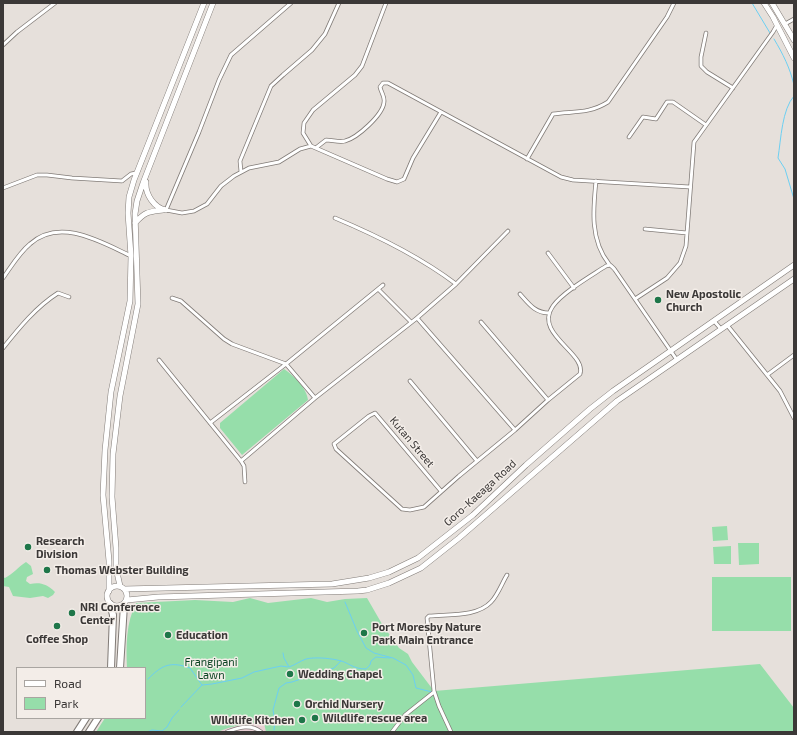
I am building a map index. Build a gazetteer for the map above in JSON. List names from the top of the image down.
{
  "streets": {
    "main road": ["Goro-Kaeaga Road"],
    "street": ["Kutan Street"]
  },
  "parks": ["Frangipani Lawn"],
  "places": [
    "New Apostolic Church",
    "Research Division",
    "Thomas Webster Building",
    "NRI Conference Center",
    "Coffee Shop",
    "Port Moresby Nature Park Main Entrance",
    "Education",
    "Wedding Chapel",
    "Orchid Nursery",
    "Wildlife rescue area",
    "WIldlife Kitchen"
  ],
  "legend": ["Road", "Park"]
}
